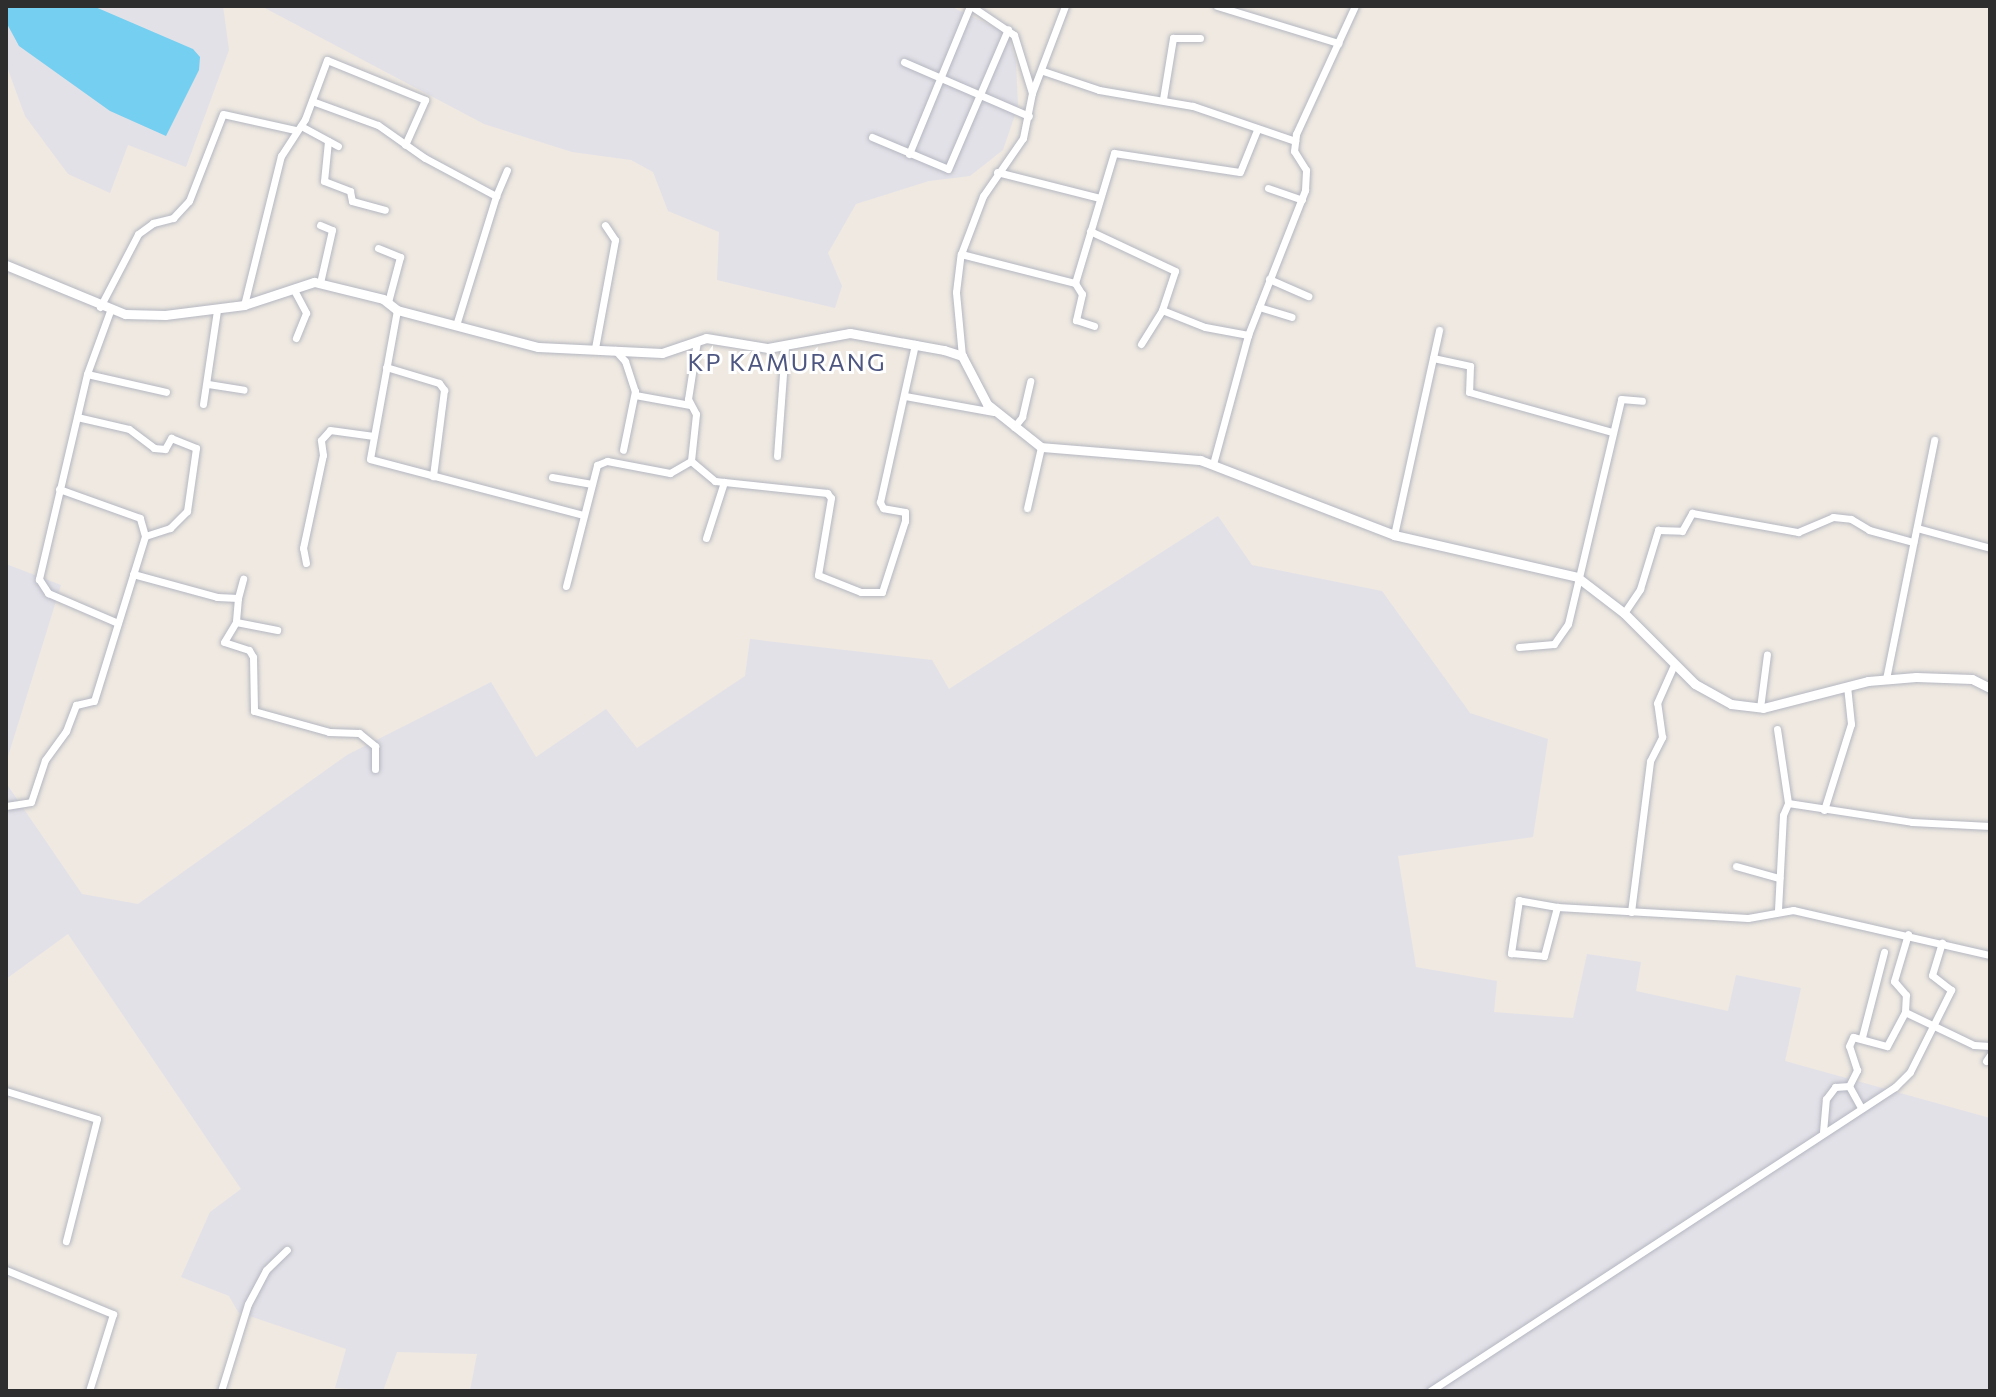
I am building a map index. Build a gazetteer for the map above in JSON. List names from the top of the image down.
{
  "districts": ["KP KAMURANG"]
}
